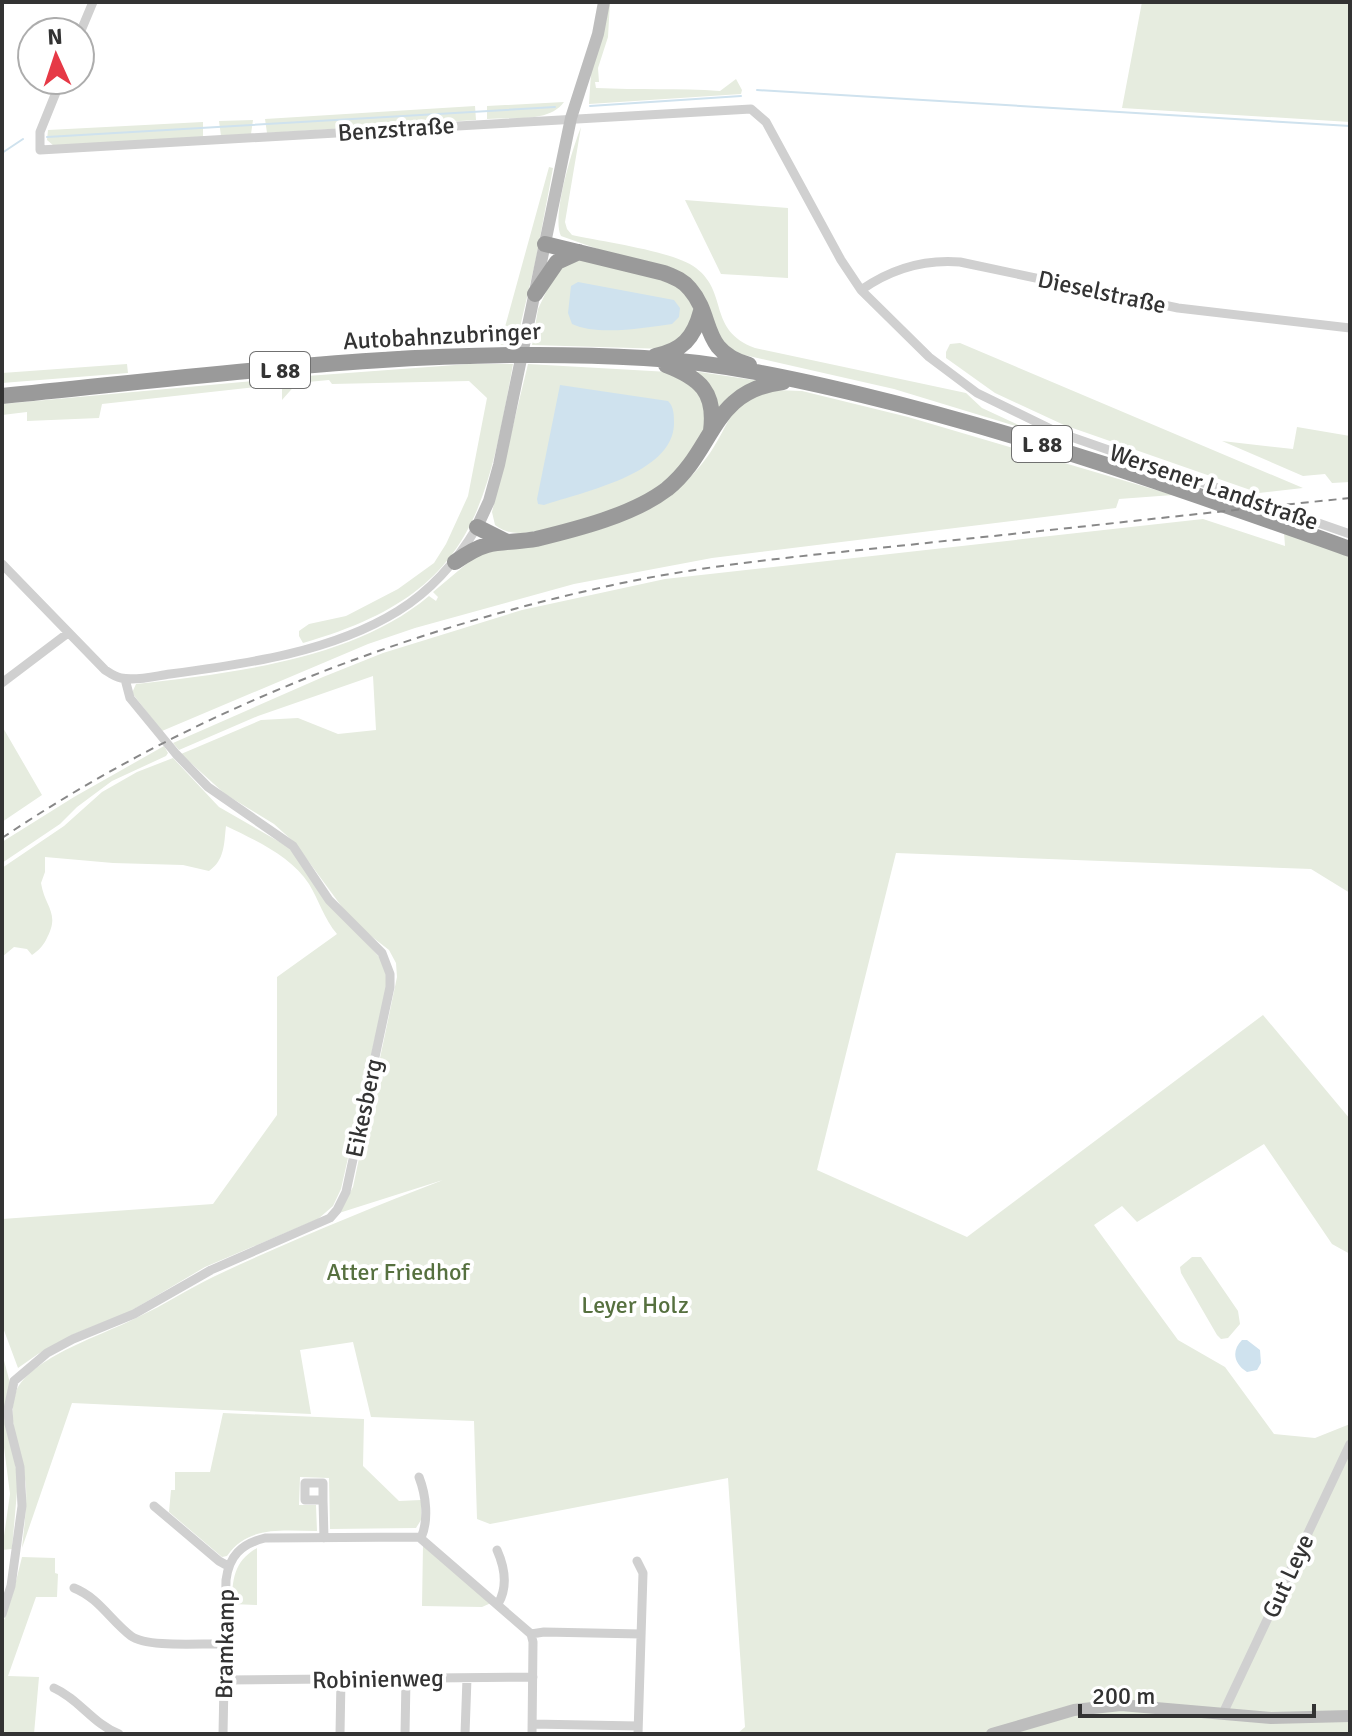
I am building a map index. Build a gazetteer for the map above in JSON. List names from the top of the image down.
{
  "streets": {
    "highway": ["Autobahnzubringer", "L 88"],
    "street": [
      "Benzstraße",
      "Dieselstraße",
      "Wersener Landstraße",
      "Eikesberg",
      "Gut Leye",
      "Bramkamp",
      "Robinienweg"
    ]
  },
  "crossings": [
    ["Benzstraße", "Wersener Landstraße"],
    ["Dieselstraße", "Wersener Landstraße"],
    ["Autobahnzubringer", "L 88"],
    ["Bramkamp", "Robinienweg"]
  ],
  "parks": ["Atter Friedhof", "Leyer Holz"],
  "scale_bar": "200 m",
  "north": "top"
}
